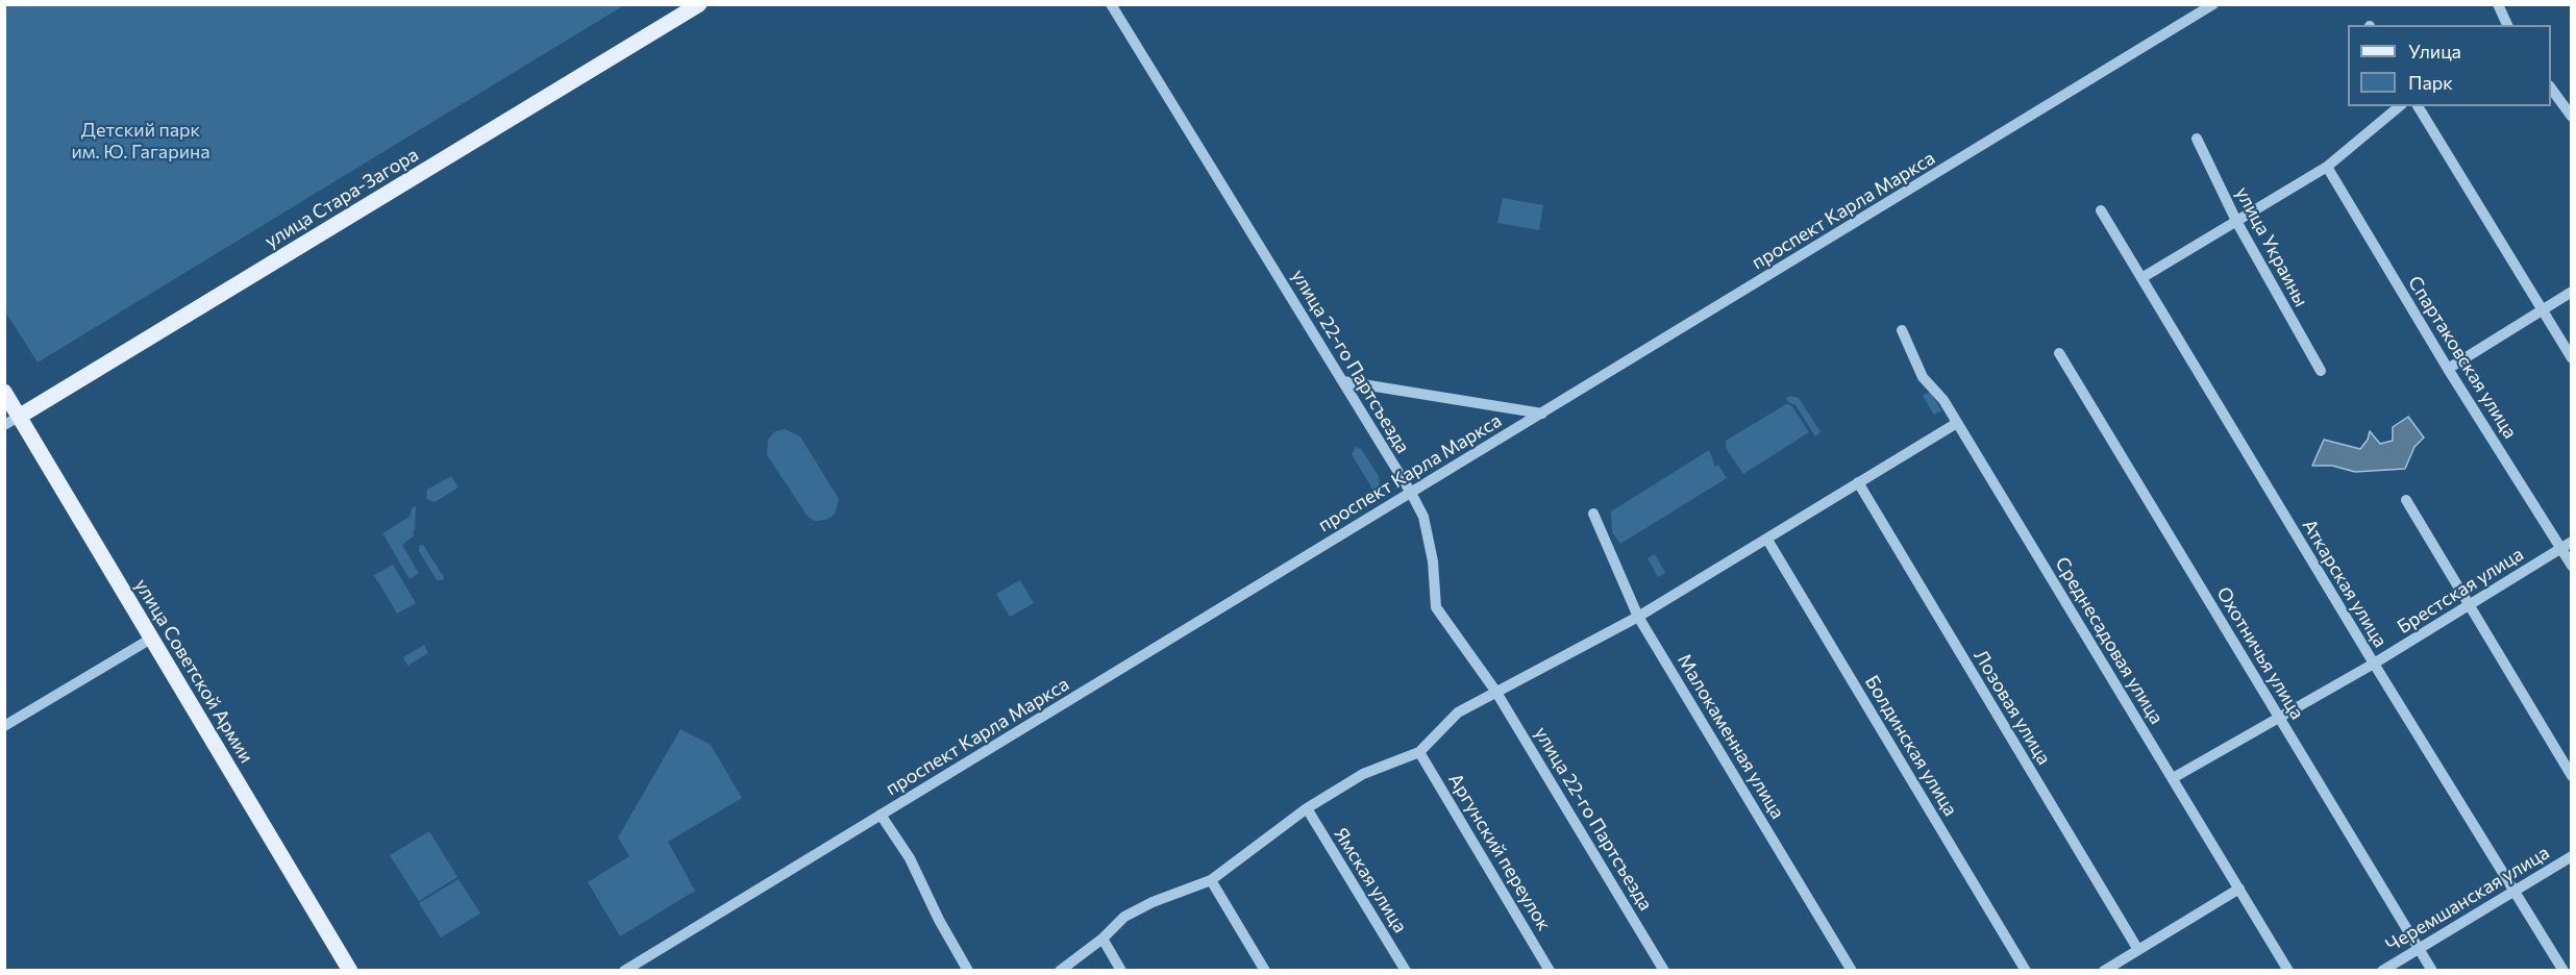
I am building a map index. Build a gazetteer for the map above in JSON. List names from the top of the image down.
{
  "streets": {
    "main road": ["улица Стара-Загора", "улица Советской Армии"],
    "street": [
      "проспект Карла Маркса",
      "улица Украины",
      "Спартаковская улица",
      "улица 22-го Партсъезда",
      "Аткарская улица",
      "Брестская улица",
      "Среднесадовая улица",
      "Охотничья улица",
      "Лозовая улица",
      "Малокаменная улица",
      "Болдинская улица",
      "Аргунский переулок",
      "Ямская улица",
      "Черемшанская улица"
    ]
  },
  "crossings": [
    ["улица Стара-Загора", "улица Советской Армии"],
    ["проспект Карла Маркса", "улица 22-го Партсъезда"],
    ["Спартаковская улица", "Брестская улица"],
    ["Аткарская улица", "Брестская улица"],
    ["Аткарская улица", "Черемшанская улица"],
    ["Брестская улица", "Среднесадовая улица"],
    ["Брестская улица", "Охотничья улица"],
    ["Охотничья улица", "Черемшанская улица"]
  ],
  "parks": ["Детский парк им. Ю. Гагарина"],
  "legend": ["Улица", "Парк"]
}
